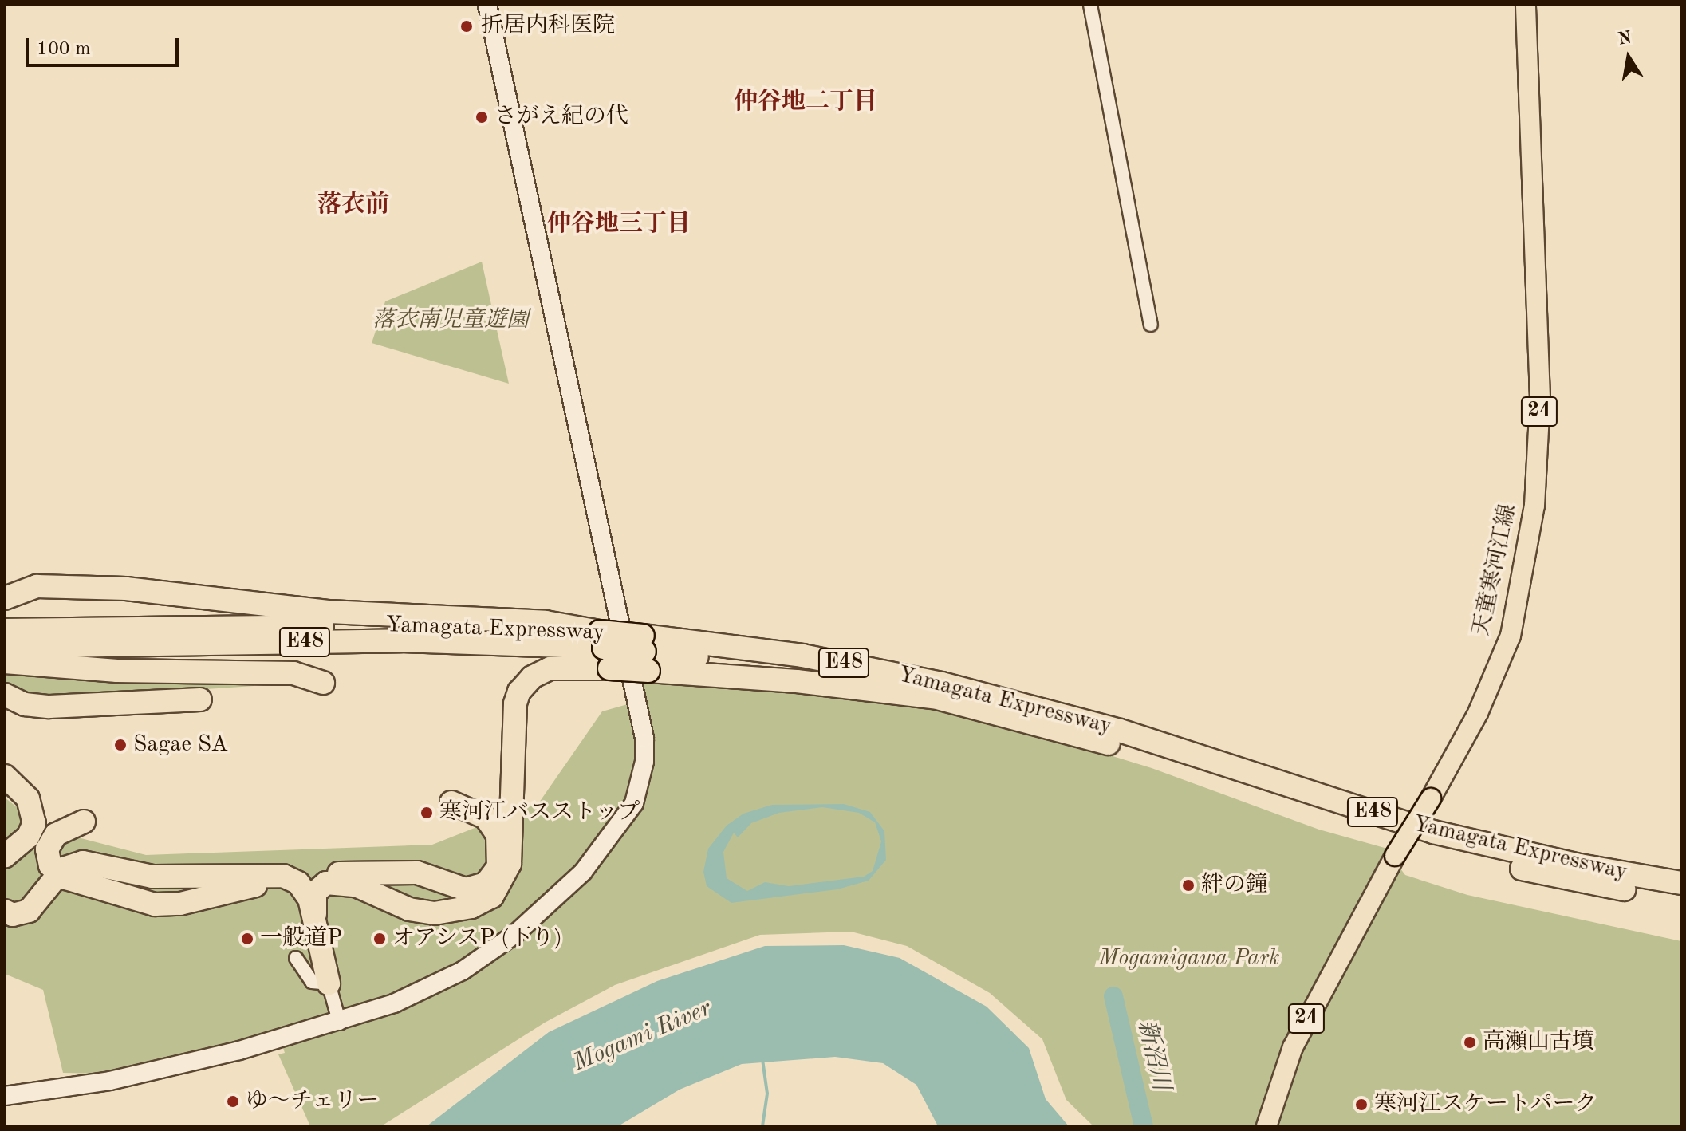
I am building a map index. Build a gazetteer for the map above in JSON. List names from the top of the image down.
{
  "streets": {
    "highway": ["Yamagata Expressway", "E48"],
    "main road": ["24", "天童寒河江線"]
  },
  "districts": ["仲谷地二丁目", "落衣前", "仲谷地三丁目"],
  "water": ["Mogami River", "新沼川"],
  "parks": ["落衣南児童遊園", "Mogamigawa Park"],
  "places": [
    "折居内科医院",
    "さがえ紀の代",
    "Sagae SA",
    "寒河江バスストップ",
    "絆の鐘",
    "一般道P",
    "オアシスP (下り)",
    "高瀬山古墳",
    "ゆ～チェリー",
    "寒河江スケートパーク"
  ],
  "scale_bar": "100 m",
  "north": "top"
}
